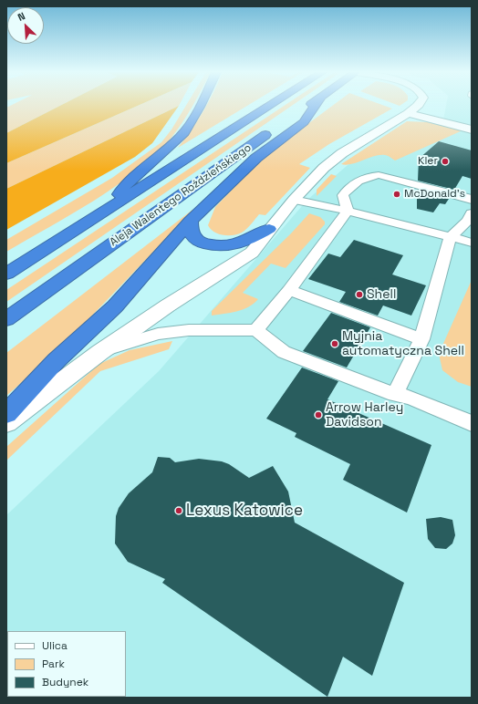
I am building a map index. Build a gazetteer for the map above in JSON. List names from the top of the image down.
{
  "streets": {
    "highway": ["Aleja Walentego Roździeńskiego"]
  },
  "places": [
    "Kler",
    "McDonald's",
    "Shell",
    "Myjnia automatyczna Shell",
    "Arrow Harley Davidson",
    "Lexus Katowice"
  ],
  "legend": ["Ulica", "Park", "Budynek"],
  "north": "top left"
}
